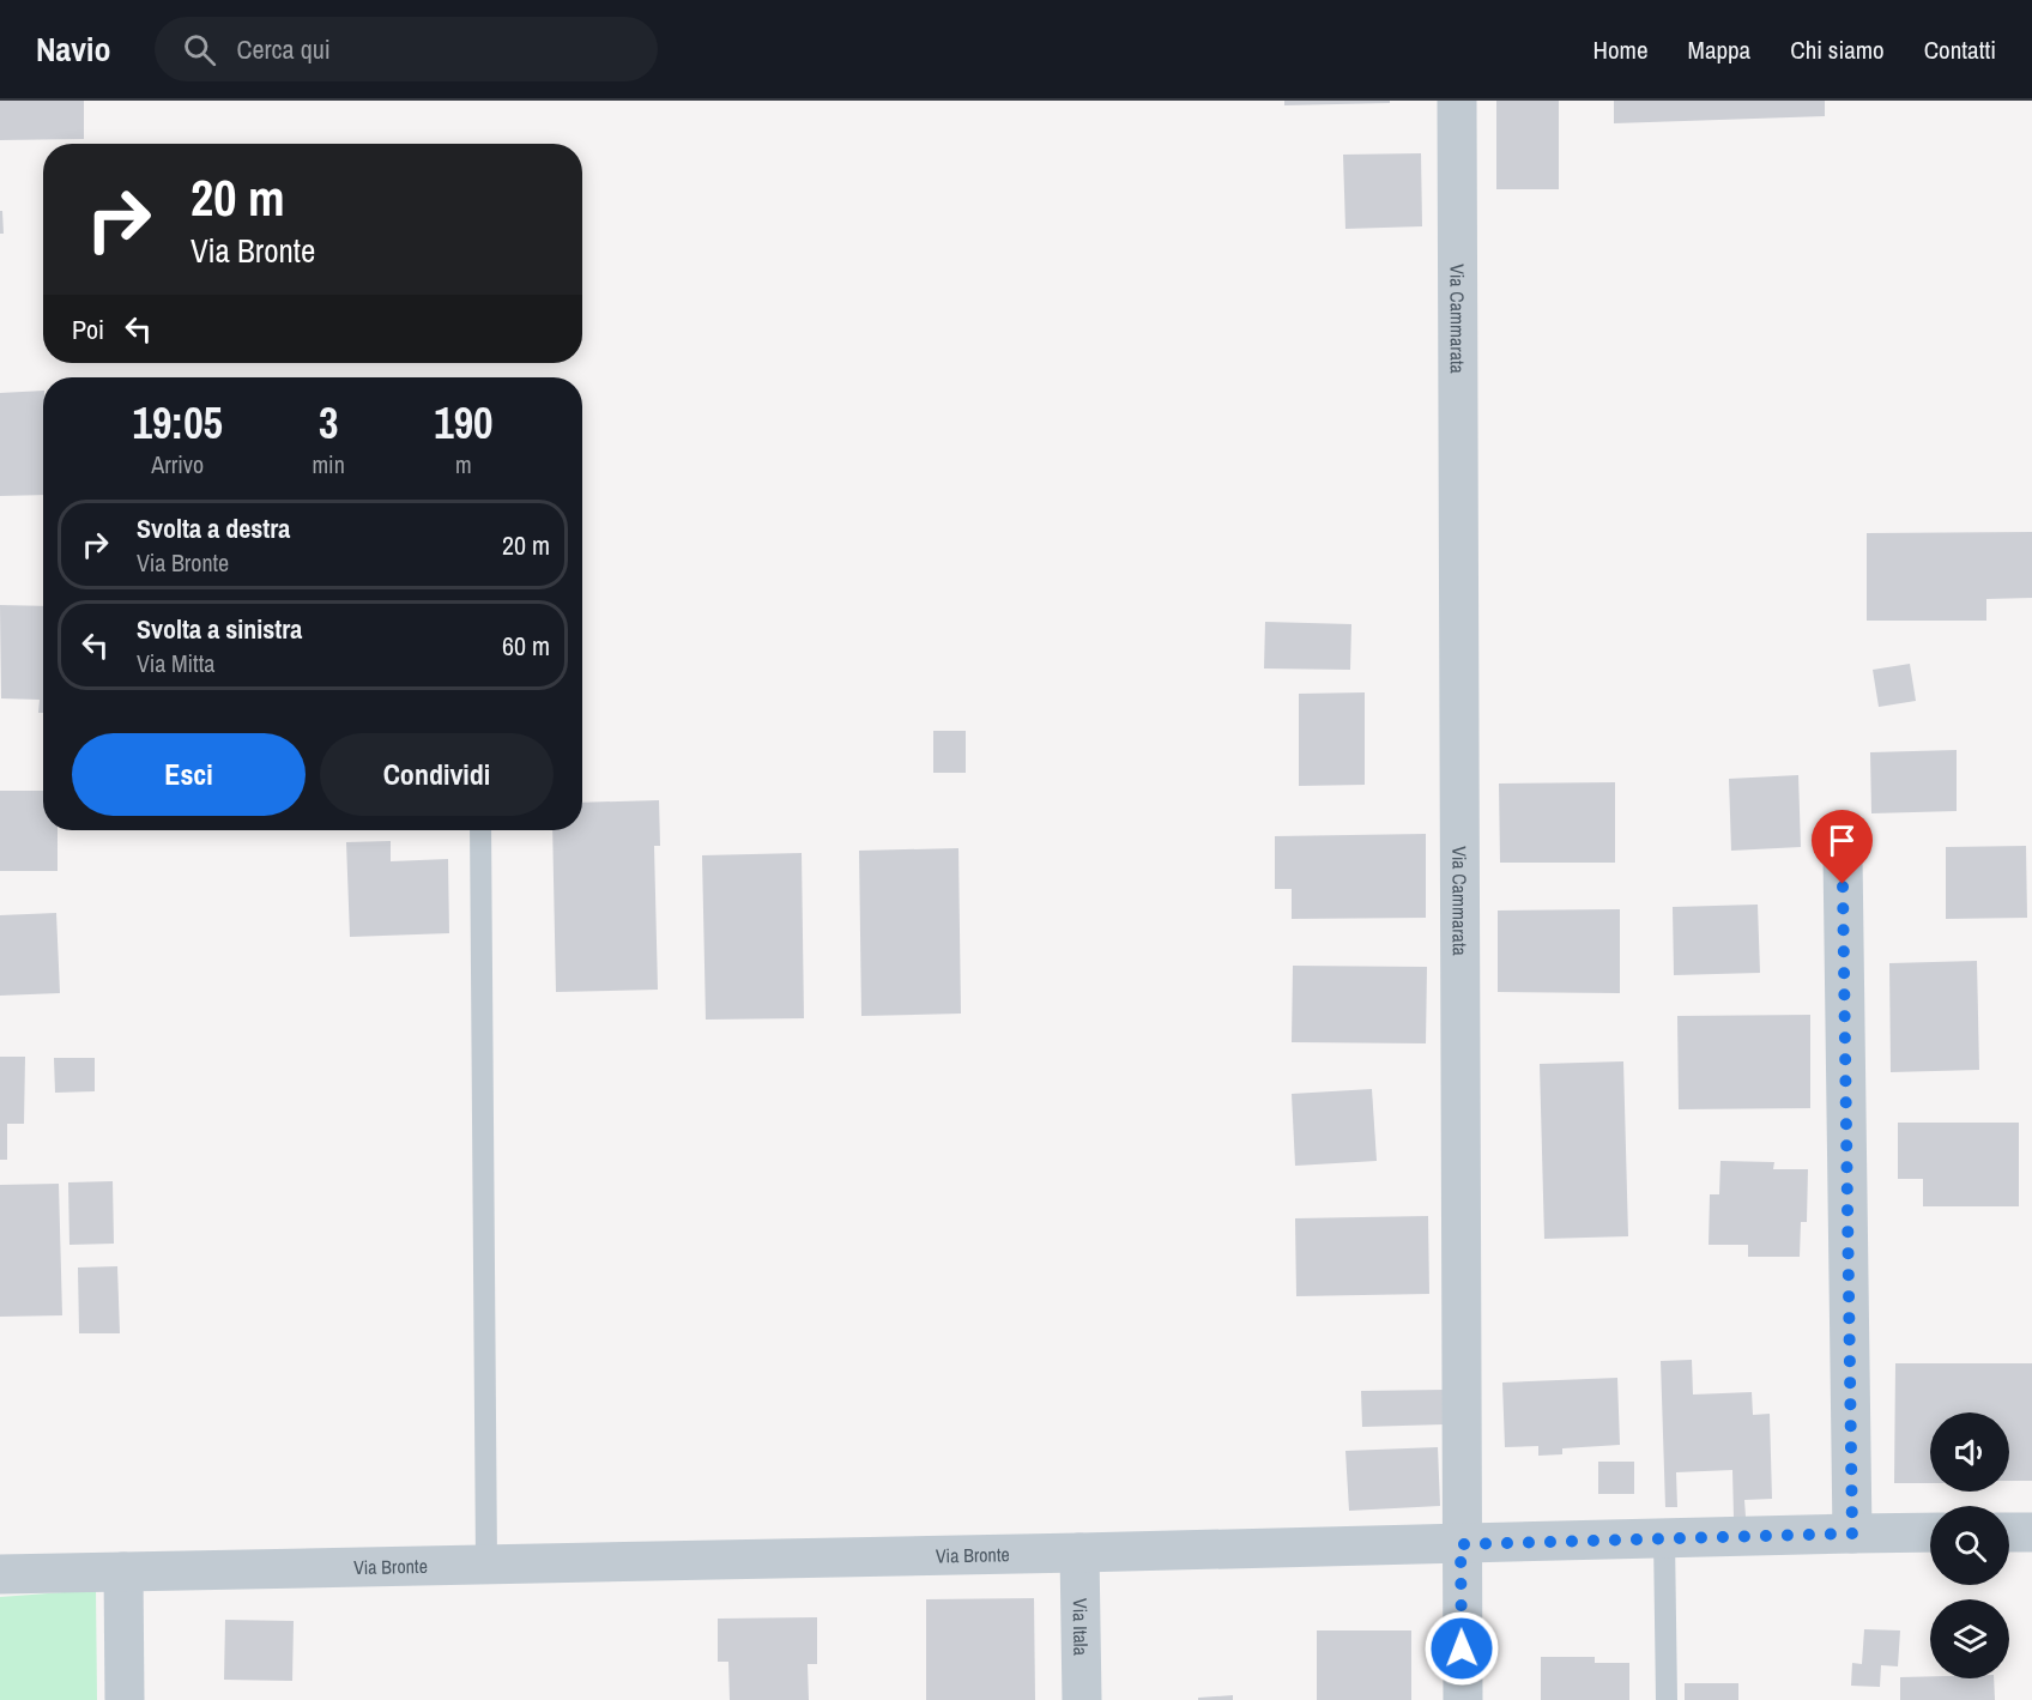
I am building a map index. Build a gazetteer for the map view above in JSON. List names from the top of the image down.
{
  "streets": {
    "street": ["Via Cammarata", "Via Bronte", "Via Itala"]
  },
  "crossings": [
    ["Via Cammarata", "Via Bronte"],
    ["Via Bronte", "Via Itala"]
  ],
  "page": {
    "header": "Navio",
    "search": "Cerca qui",
    "nav": [
      "Home",
      "Mappa",
      "Chi siamo",
      "Contatti"
    ],
    "turn": ["20 m", "Via Bronte"],
    "then": "Poi",
    "eta": [
      "19:05",
      "Arrivo",
      "3",
      "min",
      "190",
      "m"
    ],
    "list": [
      {
        "name": "Svolta a destra",
        "note": "Via Bronte",
        "value": "20 m"
      },
      {
        "name": "Svolta a sinistra",
        "note": "Via Mitta",
        "value": "60 m"
      }
    ],
    "buttons": ["Esci", "Condividi"]
  }
}
